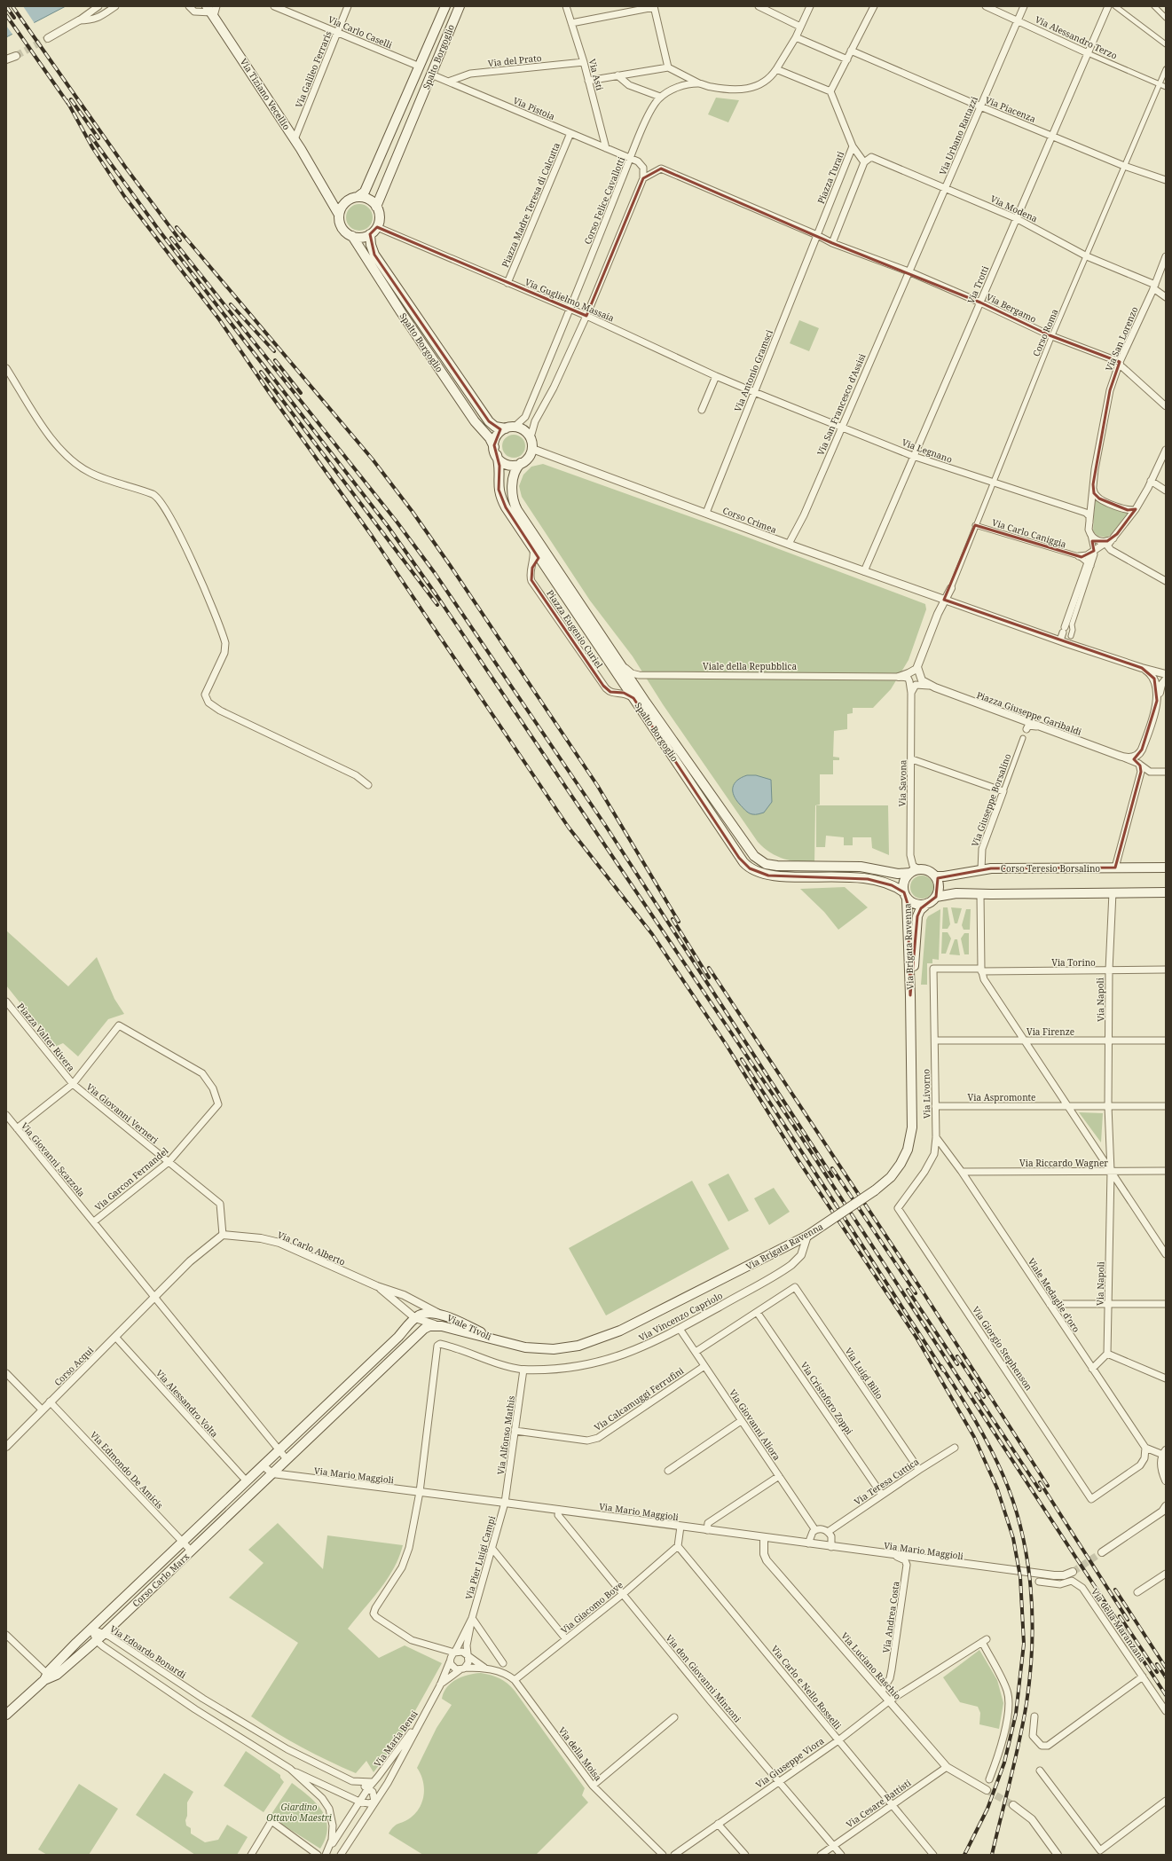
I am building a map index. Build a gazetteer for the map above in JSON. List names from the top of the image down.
{
  "streets": {
    "main road": [
      "Spalto Borgoglio",
      "Via Tiziano Vecellio",
      "Corso Teresio Borsalino",
      "Via Brigata Ravenna",
      "Viale Tivoli",
      "Corso Carlo Marx"
    ],
    "street": [
      "Via Carlo Caselli",
      "Via Alessandro Terzo",
      "Via del Prato",
      "Via Galileo Ferraris",
      "Via Asti",
      "Via Pistoia",
      "Via Piacenza",
      "Via Urbano Rattazzi",
      "Piazza Turati",
      "Corso Felice Cavallotti",
      "Piazza Madre Teresa di Calcutta",
      "Via Modena",
      "Via Trotti",
      "Via Guglielmo Massaia",
      "Via Bergamo",
      "Corso Roma",
      "Via San Lorenzo",
      "Via Antonio Gramsci",
      "Via San Francesco d'Assisi",
      "Via Legnano",
      "Corso Crimea",
      "Via Carlo Caniggia",
      "Piazza Eugenio Curiel",
      "Viale della Repubblica",
      "Piazza Giuseppe Garibaldi",
      "Via Savona",
      "Via Giuseppe Borsalino",
      "Via Torino",
      "Via Napoli",
      "Via Firenze",
      "Piazza Valter Rivera",
      "Via Livorno",
      "Via Aspromonte",
      "Via Giovanni Verneri",
      "Via Giovanni Scazzola",
      "Via Riccardo Wagner",
      "Via Garcon Fernandel",
      "Via Carlo Alberto",
      "Viale Medaglie d'oro",
      "Via Vincenzo Capriolo",
      "Via Giorgio Stephenson",
      "Corso Acqui",
      "Via Luigi Bilio",
      "Via Cristoforo Zoppi",
      "Via Calcamuggi Ferrufini",
      "Via Alessandro Volta",
      "Via Giovanni Aliora",
      "Via Alfonso Mathis",
      "Via Edmondo De Amicis",
      "Via Mario Maggioli",
      "Via Teresa Cuttica",
      "Via Pier Luigi Campi",
      "Via Giacomo Bove",
      "Via Andrea Costa",
      "Via della Maranzana",
      "Via Edoardo Bonardi",
      "Via Luciano Raschio",
      "Via don Giovanni Minzoni",
      "Via Carlo e Nello Rosselli",
      "Via Maria Bensi",
      "Via della Moisa",
      "Via Giuseppe Viora",
      "Via Cesare Battisti"
    ]
  },
  "crossings": [
    ["Via Carlo Caselli", "Spalto Borgoglio"],
    ["Via Carlo Caselli", "Via Galileo Ferraris"],
    ["Via Alessandro Terzo", "Via Urbano Rattazzi"],
    ["Via Alessandro Terzo", "Via Trotti"],
    ["Via Alessandro Terzo", "Corso Roma"],
    ["Spalto Borgoglio", "Via Pistoia"],
    ["Spalto Borgoglio", "Corso Felice Cavallotti"],
    ["Spalto Borgoglio", "Via Guglielmo Massaia"],
    ["Spalto Borgoglio", "Corso Crimea"],
    ["Spalto Borgoglio", "Piazza Eugenio Curiel"],
    ["Spalto Borgoglio", "Viale della Repubblica"],
    ["Spalto Borgoglio", "Via Savona"],
    ["Spalto Borgoglio", "Corso Teresio Borsalino"],
    ["Spalto Borgoglio", "Via Brigata Ravenna"],
    ["Via del Prato", "Via Asti"],
    ["Via del Prato", "Via Pistoia"],
    ["Via Galileo Ferraris", "Via Tiziano Vecellio"],
    ["Via Asti", "Via Pistoia"],
    ["Via Pistoia", "Corso Felice Cavallotti"],
    ["Via Pistoia", "Piazza Madre Teresa di Calcutta"],
    ["Via Piacenza", "Via Urbano Rattazzi"],
    ["Via Piacenza", "Via Trotti"],
    ["Via Piacenza", "Corso Roma"],
    ["Via Urbano Rattazzi", "Via Modena"],
    ["Via Urbano Rattazzi", "Via Bergamo"],
    ["Via Urbano Rattazzi", "Via San Francesco d'Assisi"],
    ["Piazza Turati", "Via Modena"],
    ["Piazza Turati", "Via Bergamo"],
    ["Piazza Turati", "Via Antonio Gramsci"],
    ["Corso Felice Cavallotti", "Via Guglielmo Massaia"],
    ["Corso Felice Cavallotti", "Corso Crimea"],
    ["Piazza Madre Teresa di Calcutta", "Via Guglielmo Massaia"],
    ["Via Modena", "Via Trotti"],
    ["Via Modena", "Corso Roma"],
    ["Via Modena", "Via San Lorenzo"],
    ["Via Trotti", "Via Bergamo"],
    ["Via Trotti", "Via Legnano"],
    ["Via Trotti", "Corso Crimea"],
    ["Via Guglielmo Massaia", "Via Antonio Gramsci"],
    ["Via Guglielmo Massaia", "Via Legnano"],
    ["Via Bergamo", "Corso Roma"],
    ["Via Bergamo", "Via San Lorenzo"],
    ["Via Bergamo", "Via Antonio Gramsci"],
    ["Via Bergamo", "Via San Francesco d'Assisi"],
    ["Corso Roma", "Via Legnano"],
    ["Corso Roma", "Via Carlo Caniggia"],
    ["Via San Lorenzo", "Via Legnano"],
    ["Via Antonio Gramsci", "Via Legnano"],
    ["Via Antonio Gramsci", "Corso Crimea"],
    ["Via San Francesco d'Assisi", "Via Legnano"],
    ["Via San Francesco d'Assisi", "Corso Crimea"],
    ["Corso Crimea", "Piazza Giuseppe Garibaldi"],
    ["Via Savona", "Corso Teresio Borsalino"],
    ["Via Savona", "Via Brigata Ravenna"],
    ["Via Giuseppe Borsalino", "Corso Teresio Borsalino"],
    ["Corso Teresio Borsalino", "Via Brigata Ravenna"],
    ["Via Brigata Ravenna", "Via Vincenzo Capriolo"],
    ["Via Brigata Ravenna", "Viale Tivoli"],
    ["Via Torino", "Via Napoli"],
    ["Via Torino", "Via Livorno"],
    ["Via Napoli", "Via Firenze"],
    ["Via Napoli", "Via Aspromonte"],
    ["Via Napoli", "Via Riccardo Wagner"],
    ["Via Firenze", "Via Livorno"],
    ["Piazza Valter Rivera", "Via Giovanni Verneri"],
    ["Piazza Valter Rivera", "Via Garcon Fernandel"],
    ["Via Livorno", "Via Aspromonte"],
    ["Via Livorno", "Viale Medaglie d'oro"],
    ["Via Livorno", "Via Giorgio Stephenson"],
    ["Via Giovanni Verneri", "Via Garcon Fernandel"],
    ["Via Giovanni Verneri", "Via Carlo Alberto"],
    ["Via Giovanni Scazzola", "Via Garcon Fernandel"],
    ["Via Giovanni Scazzola", "Corso Acqui"],
    ["Via Riccardo Wagner", "Viale Medaglie d'oro"],
    ["Viale Medaglie d'oro", "Via Giorgio Stephenson"],
    ["Via Vincenzo Capriolo", "Via Giovanni Aliora"],
    ["Via Vincenzo Capriolo", "Via Alfonso Mathis"],
    ["Via Vincenzo Capriolo", "Via Mario Maggioli"],
    ["Viale Tivoli", "Via Mario Maggioli"],
    ["Viale Tivoli", "Corso Carlo Marx"],
    ["Corso Acqui", "Via Alessandro Volta"],
    ["Corso Acqui", "Via Edmondo De Amicis"],
    ["Via Luigi Bilio", "Via Cristoforo Zoppi"],
    ["Via Luigi Bilio", "Via Teresa Cuttica"],
    ["Via Cristoforo Zoppi", "Via Teresa Cuttica"],
    ["Via Calcamuggi Ferrufini", "Via Giovanni Aliora"],
    ["Via Calcamuggi Ferrufini", "Via Alfonso Mathis"],
    ["Via Alessandro Volta", "Corso Carlo Marx"],
    ["Via Alfonso Mathis", "Via Mario Maggioli"],
    ["Via Alfonso Mathis", "Via Pier Luigi Campi"],
    ["Via Edmondo De Amicis", "Corso Carlo Marx"],
    ["Via Mario Maggioli", "Via Pier Luigi Campi"],
    ["Via Mario Maggioli", "Corso Carlo Marx"],
    ["Via Mario Maggioli", "Via Andrea Costa"],
    ["Via Mario Maggioli", "Via Luciano Raschio"],
    ["Via Mario Maggioli", "Via don Giovanni Minzoni"],
    ["Via Pier Luigi Campi", "Via della Moisa"],
    ["Corso Carlo Marx", "Via Edoardo Bonardi"],
    ["Via Giacomo Bove", "Via don Giovanni Minzoni"],
    ["Via Giacomo Bove", "Via Carlo e Nello Rosselli"],
    ["Via Giacomo Bove", "Via della Moisa"],
    ["Via Andrea Costa", "Via Luciano Raschio"],
    ["Via Edoardo Bonardi", "Via Maria Bensi"],
    ["Via Luciano Raschio", "Via Giuseppe Viora"],
    ["Via Luciano Raschio", "Via Cesare Battisti"],
    ["Via don Giovanni Minzoni", "Via Giuseppe Viora"],
    ["Via don Giovanni Minzoni", "Via Cesare Battisti"],
    ["Via Carlo e Nello Rosselli", "Via Giuseppe Viora"],
    ["Via Carlo e Nello Rosselli", "Via Cesare Battisti"]
  ],
  "parks": ["Giardino Ottavio Maestri"]
}
